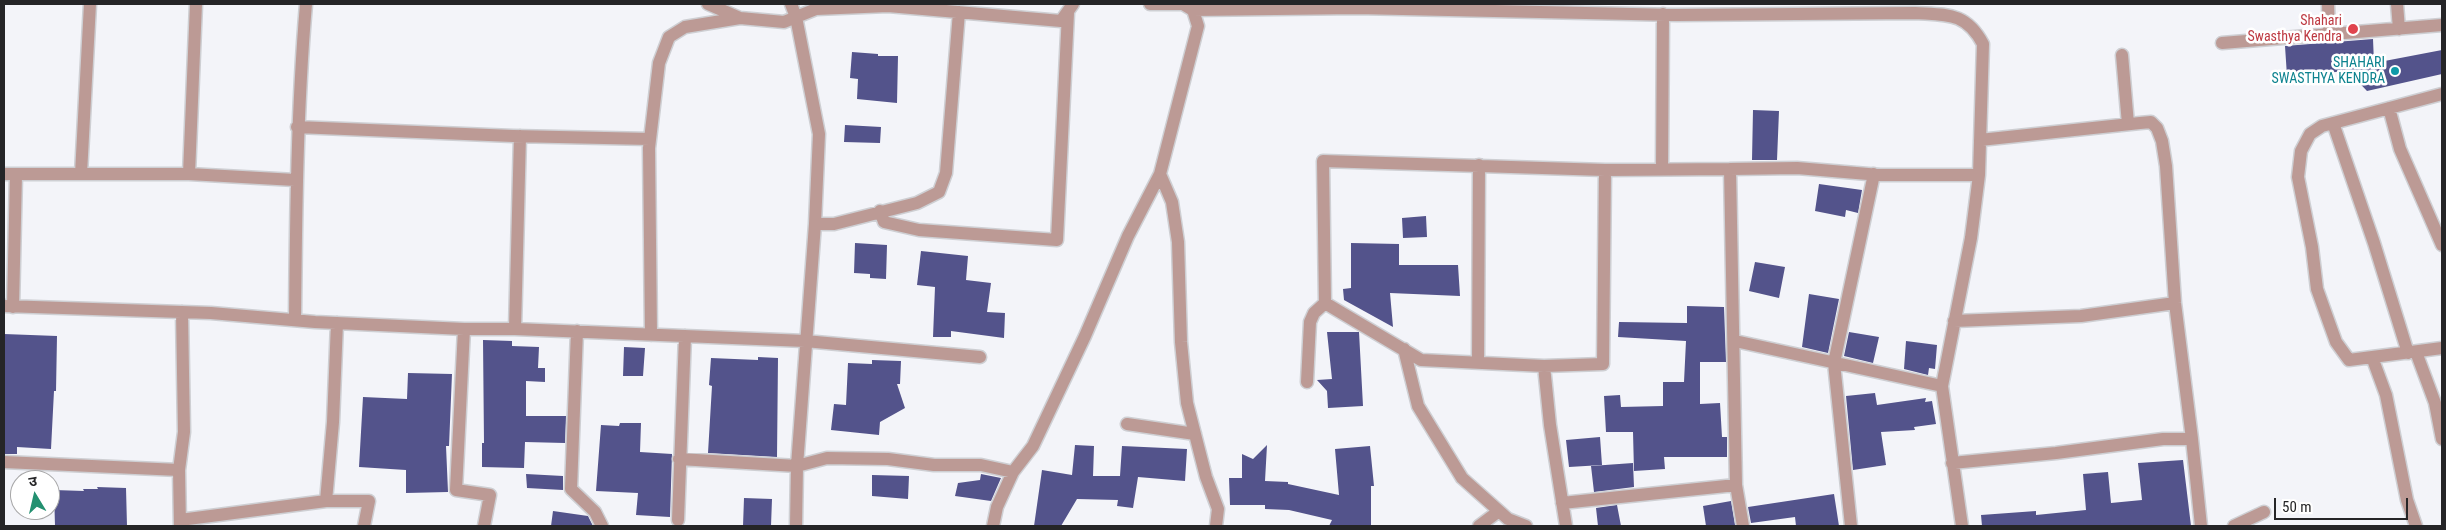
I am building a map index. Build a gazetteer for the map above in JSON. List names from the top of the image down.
{
  "places": ["Shahari Swasthya Kendra", "SHAHARI SWASTHYA KENDRA"],
  "scale_bar": "50 m",
  "north": "top"
}
